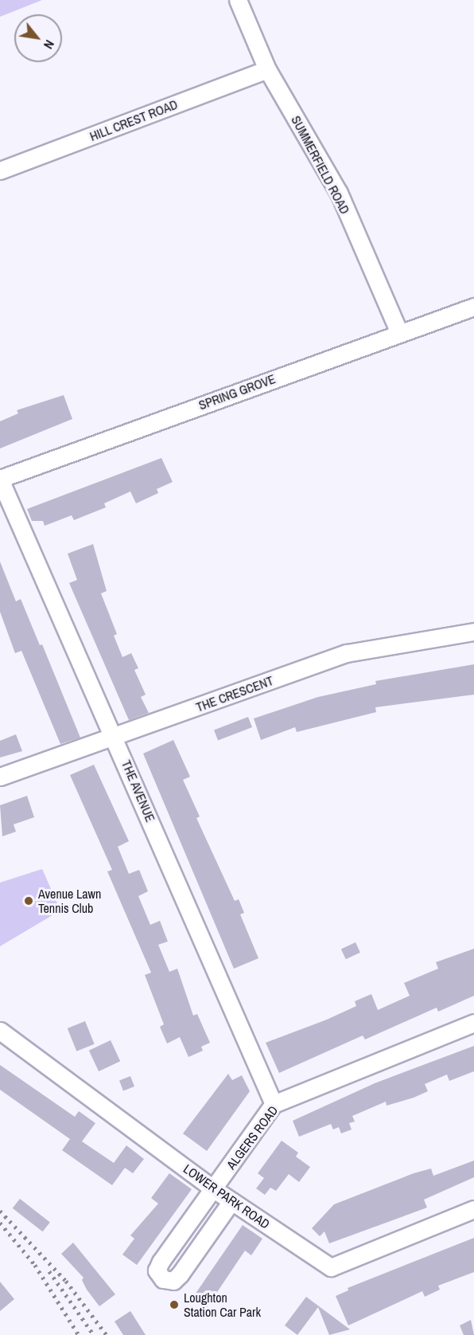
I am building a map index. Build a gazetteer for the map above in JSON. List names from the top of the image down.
{
  "streets": {
    "street": [
      "HILL CREST ROAD",
      "SUMMERFIELD ROAD",
      "SPRING GROVE",
      "THE CRESCENT",
      "THE AVENUE",
      "ALGERS ROAD",
      "LOWER PARK ROAD"
    ]
  },
  "crossings": [
    ["HILL CREST ROAD", "SUMMERFIELD ROAD"],
    ["SUMMERFIELD ROAD", "SPRING GROVE"],
    ["SPRING GROVE", "THE AVENUE"],
    ["THE CRESCENT", "THE AVENUE"],
    ["THE AVENUE", "ALGERS ROAD"],
    ["ALGERS ROAD", "LOWER PARK ROAD"]
  ],
  "places": ["Avenue Lawn Tennis Club", "Loughton Station Car Park"],
  "north": "bottom right"
}
